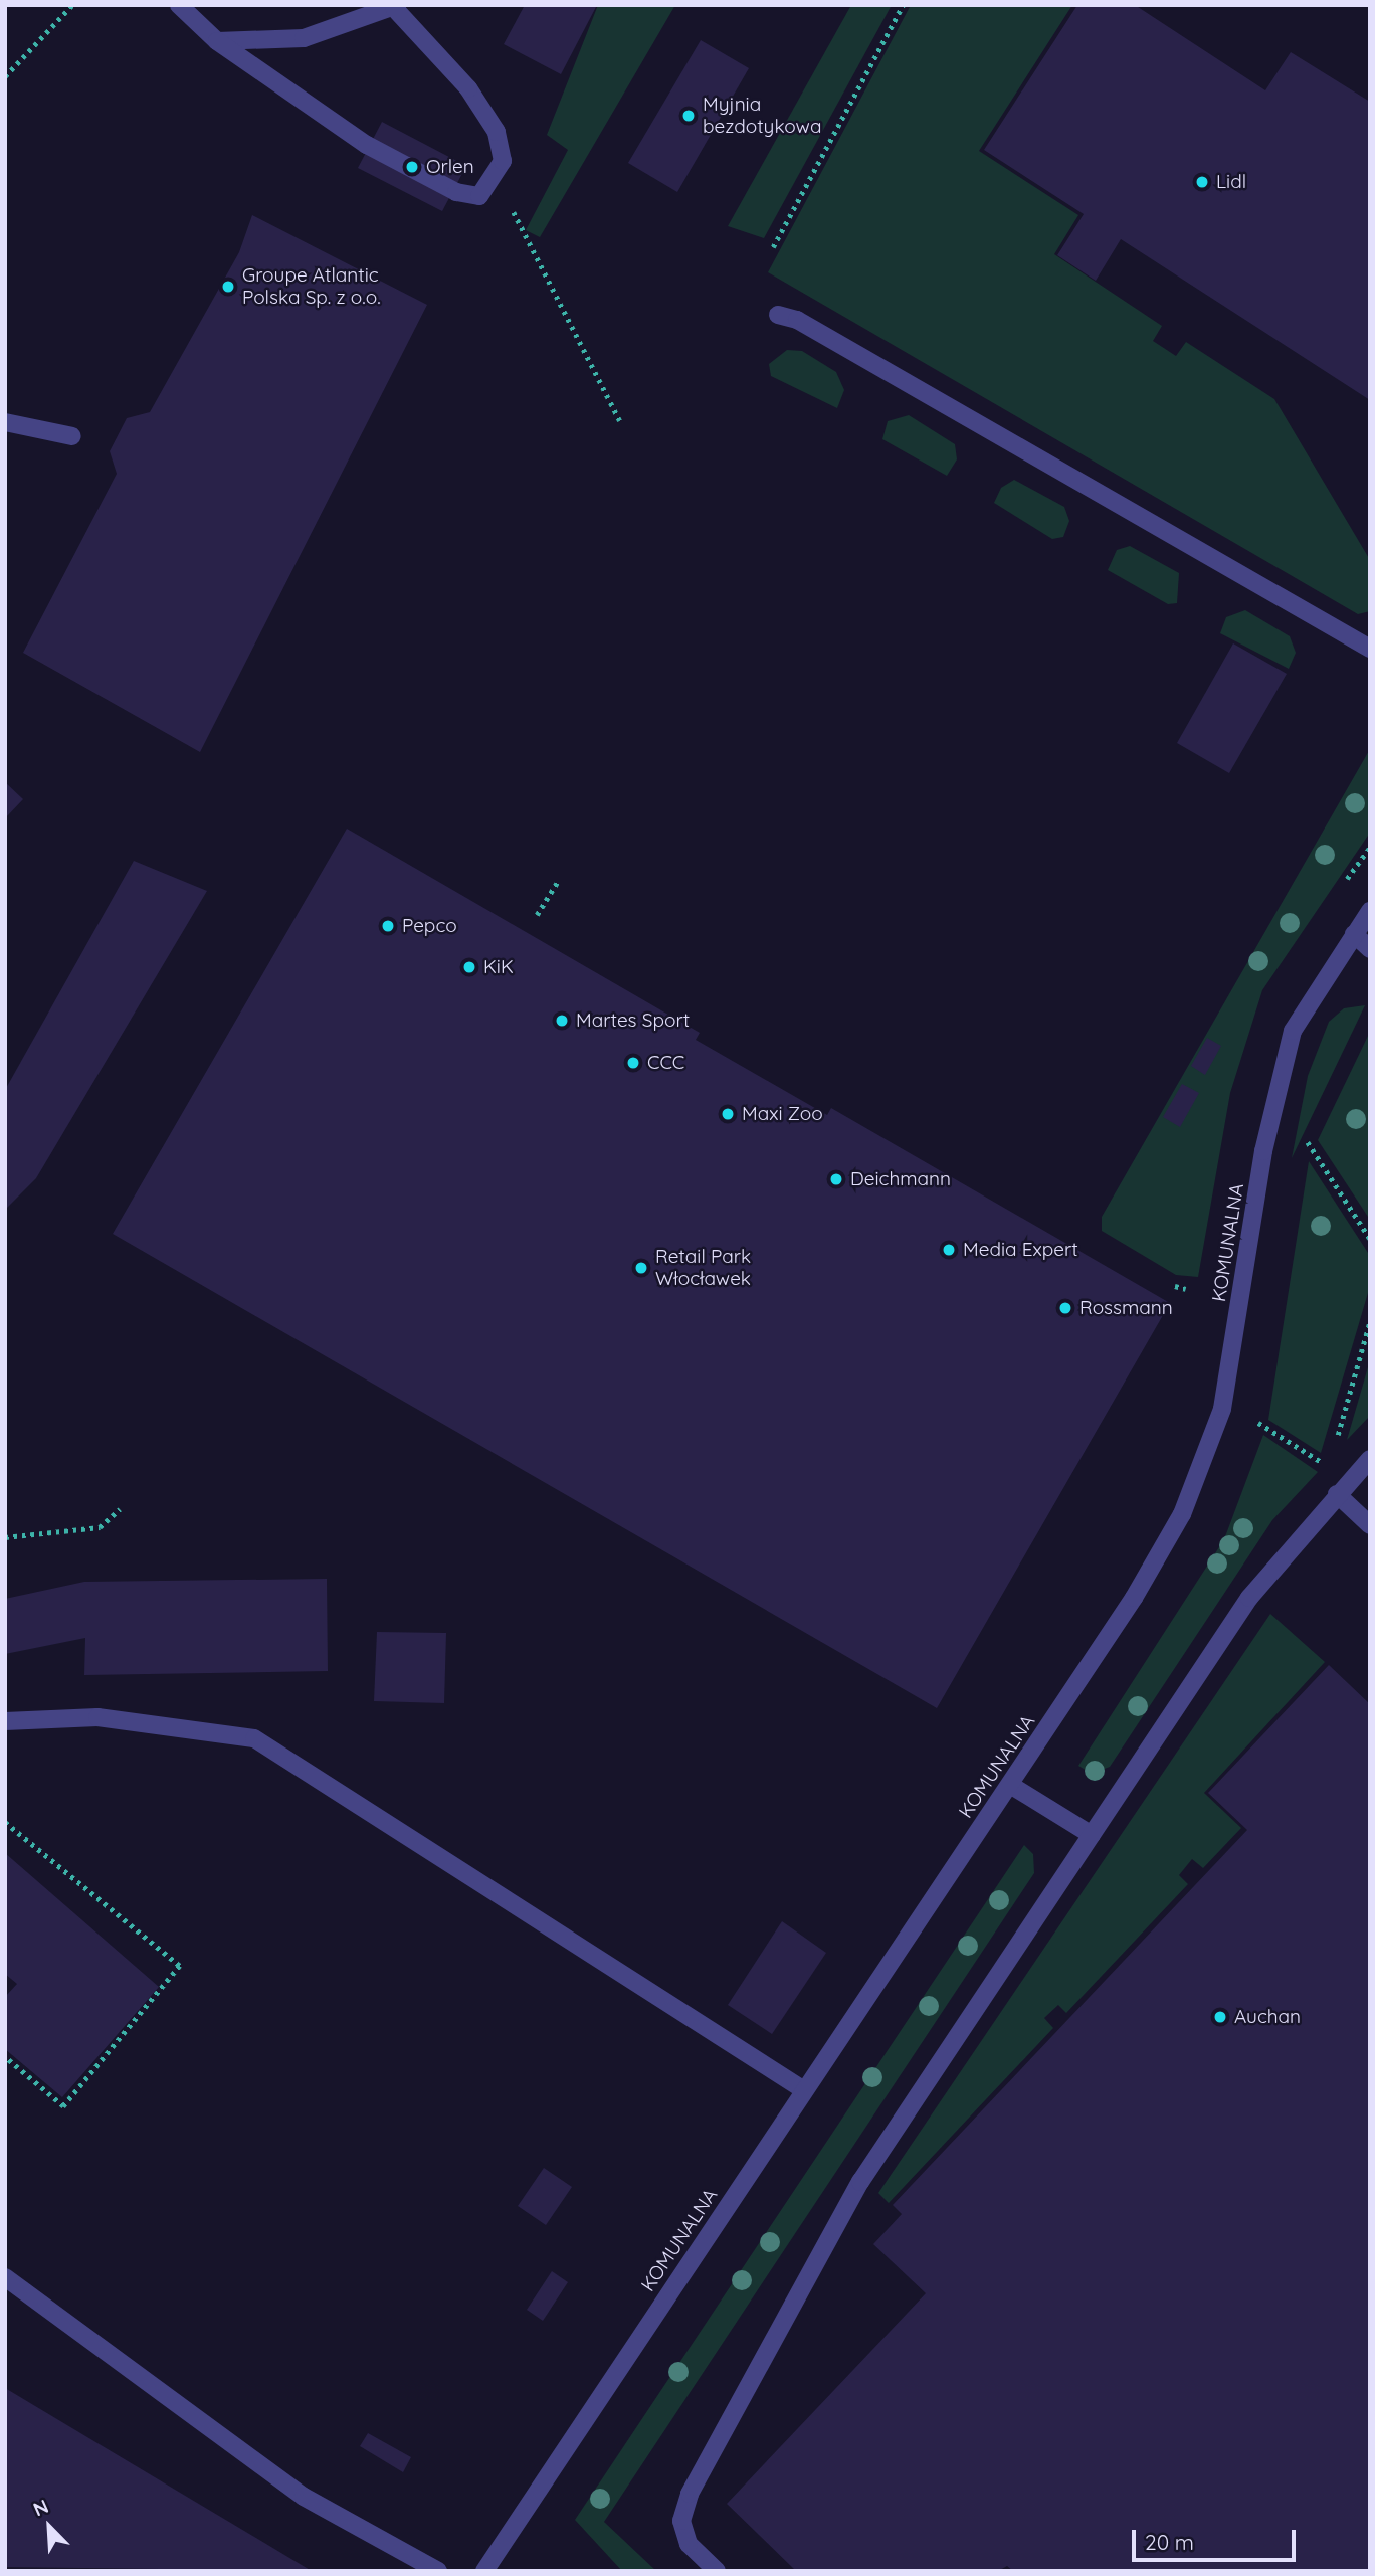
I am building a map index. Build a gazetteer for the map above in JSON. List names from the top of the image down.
{
  "streets": {
    "street": ["KOMUNALNA"]
  },
  "places": [
    "Myjnia bezdotykowa",
    "Orlen",
    "Lidl",
    "Groupe Atlantic Polska Sp. z o.o.",
    "Pepco",
    "KiK",
    "Martes Sport",
    "CCC",
    "Maxi Zoo",
    "Deichmann",
    "Media Expert",
    "Retail Park Włocławek",
    "Rossmann",
    "Auchan"
  ],
  "scale_bar": "20 m",
  "north": "top left"
}
